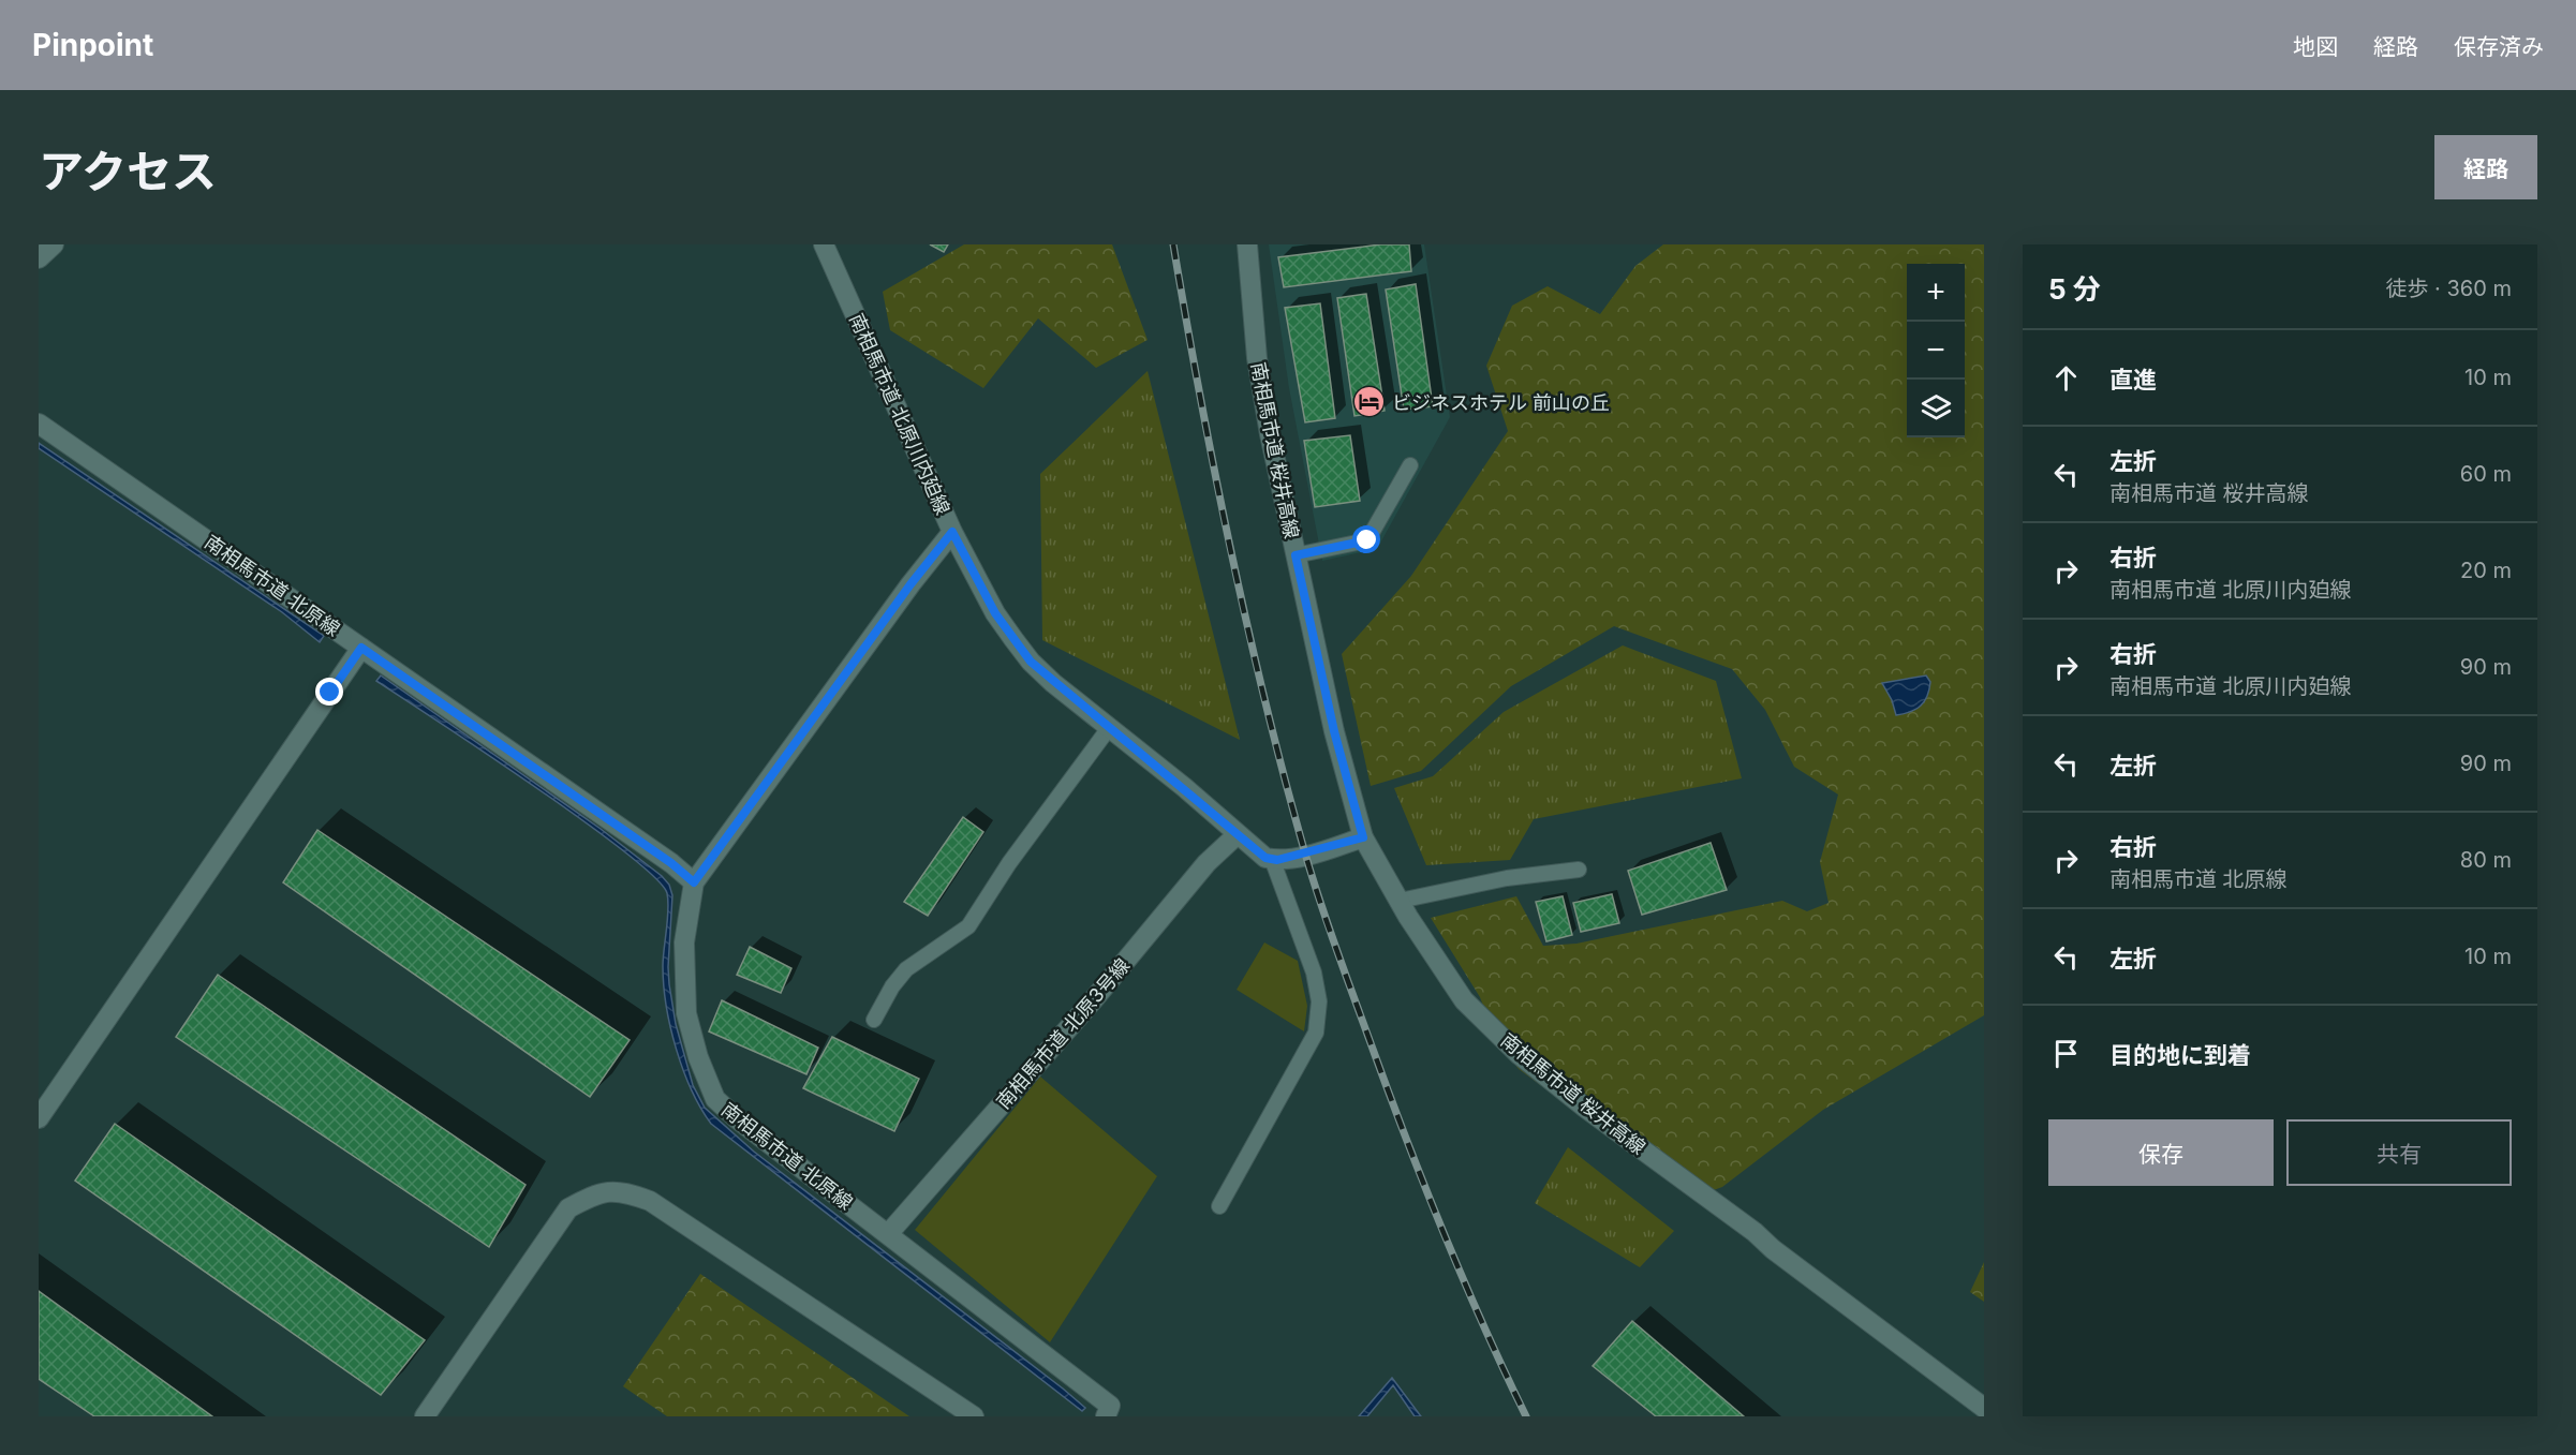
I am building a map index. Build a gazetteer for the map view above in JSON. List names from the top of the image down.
{
  "streets": {
    "street": [
      "南相馬市道 北原川内廹線",
      "南相馬市道 桜井高線",
      "南相馬市道 北原線",
      "南相馬市道 北原3号線"
    ]
  },
  "crossings": [
    ["南相馬市道 北原川内廹線", "南相馬市道 北原3号線"],
    ["南相馬市道 北原線", "南相馬市道 北原3号線"]
  ],
  "places": {
    "hotel": ["ビジネスホテル 前山の丘"]
  },
  "page": {
    "header": "Pinpoint",
    "nav": ["地図", "経路", "保存済み"],
    "title": "アクセス",
    "buttons": [
      "経路",
      ["保存", "共有"]
    ],
    "heading": ["5 分", "徒歩 · 360 m"],
    "map_buttons": ["+", "−"],
    "list": [
      ["直進", "10 m"],
      ["左折", "南相馬市道 桜井高線", "60 m"],
      ["右折", "南相馬市道 北原川内廹線", "20 m"],
      ["右折", "南相馬市道 北原川内廹線", "90 m"],
      ["左折", "90 m"],
      ["右折", "南相馬市道 北原線", "80 m"],
      ["左折", "10 m"],
      "目的地に到着"
    ]
  }
}
